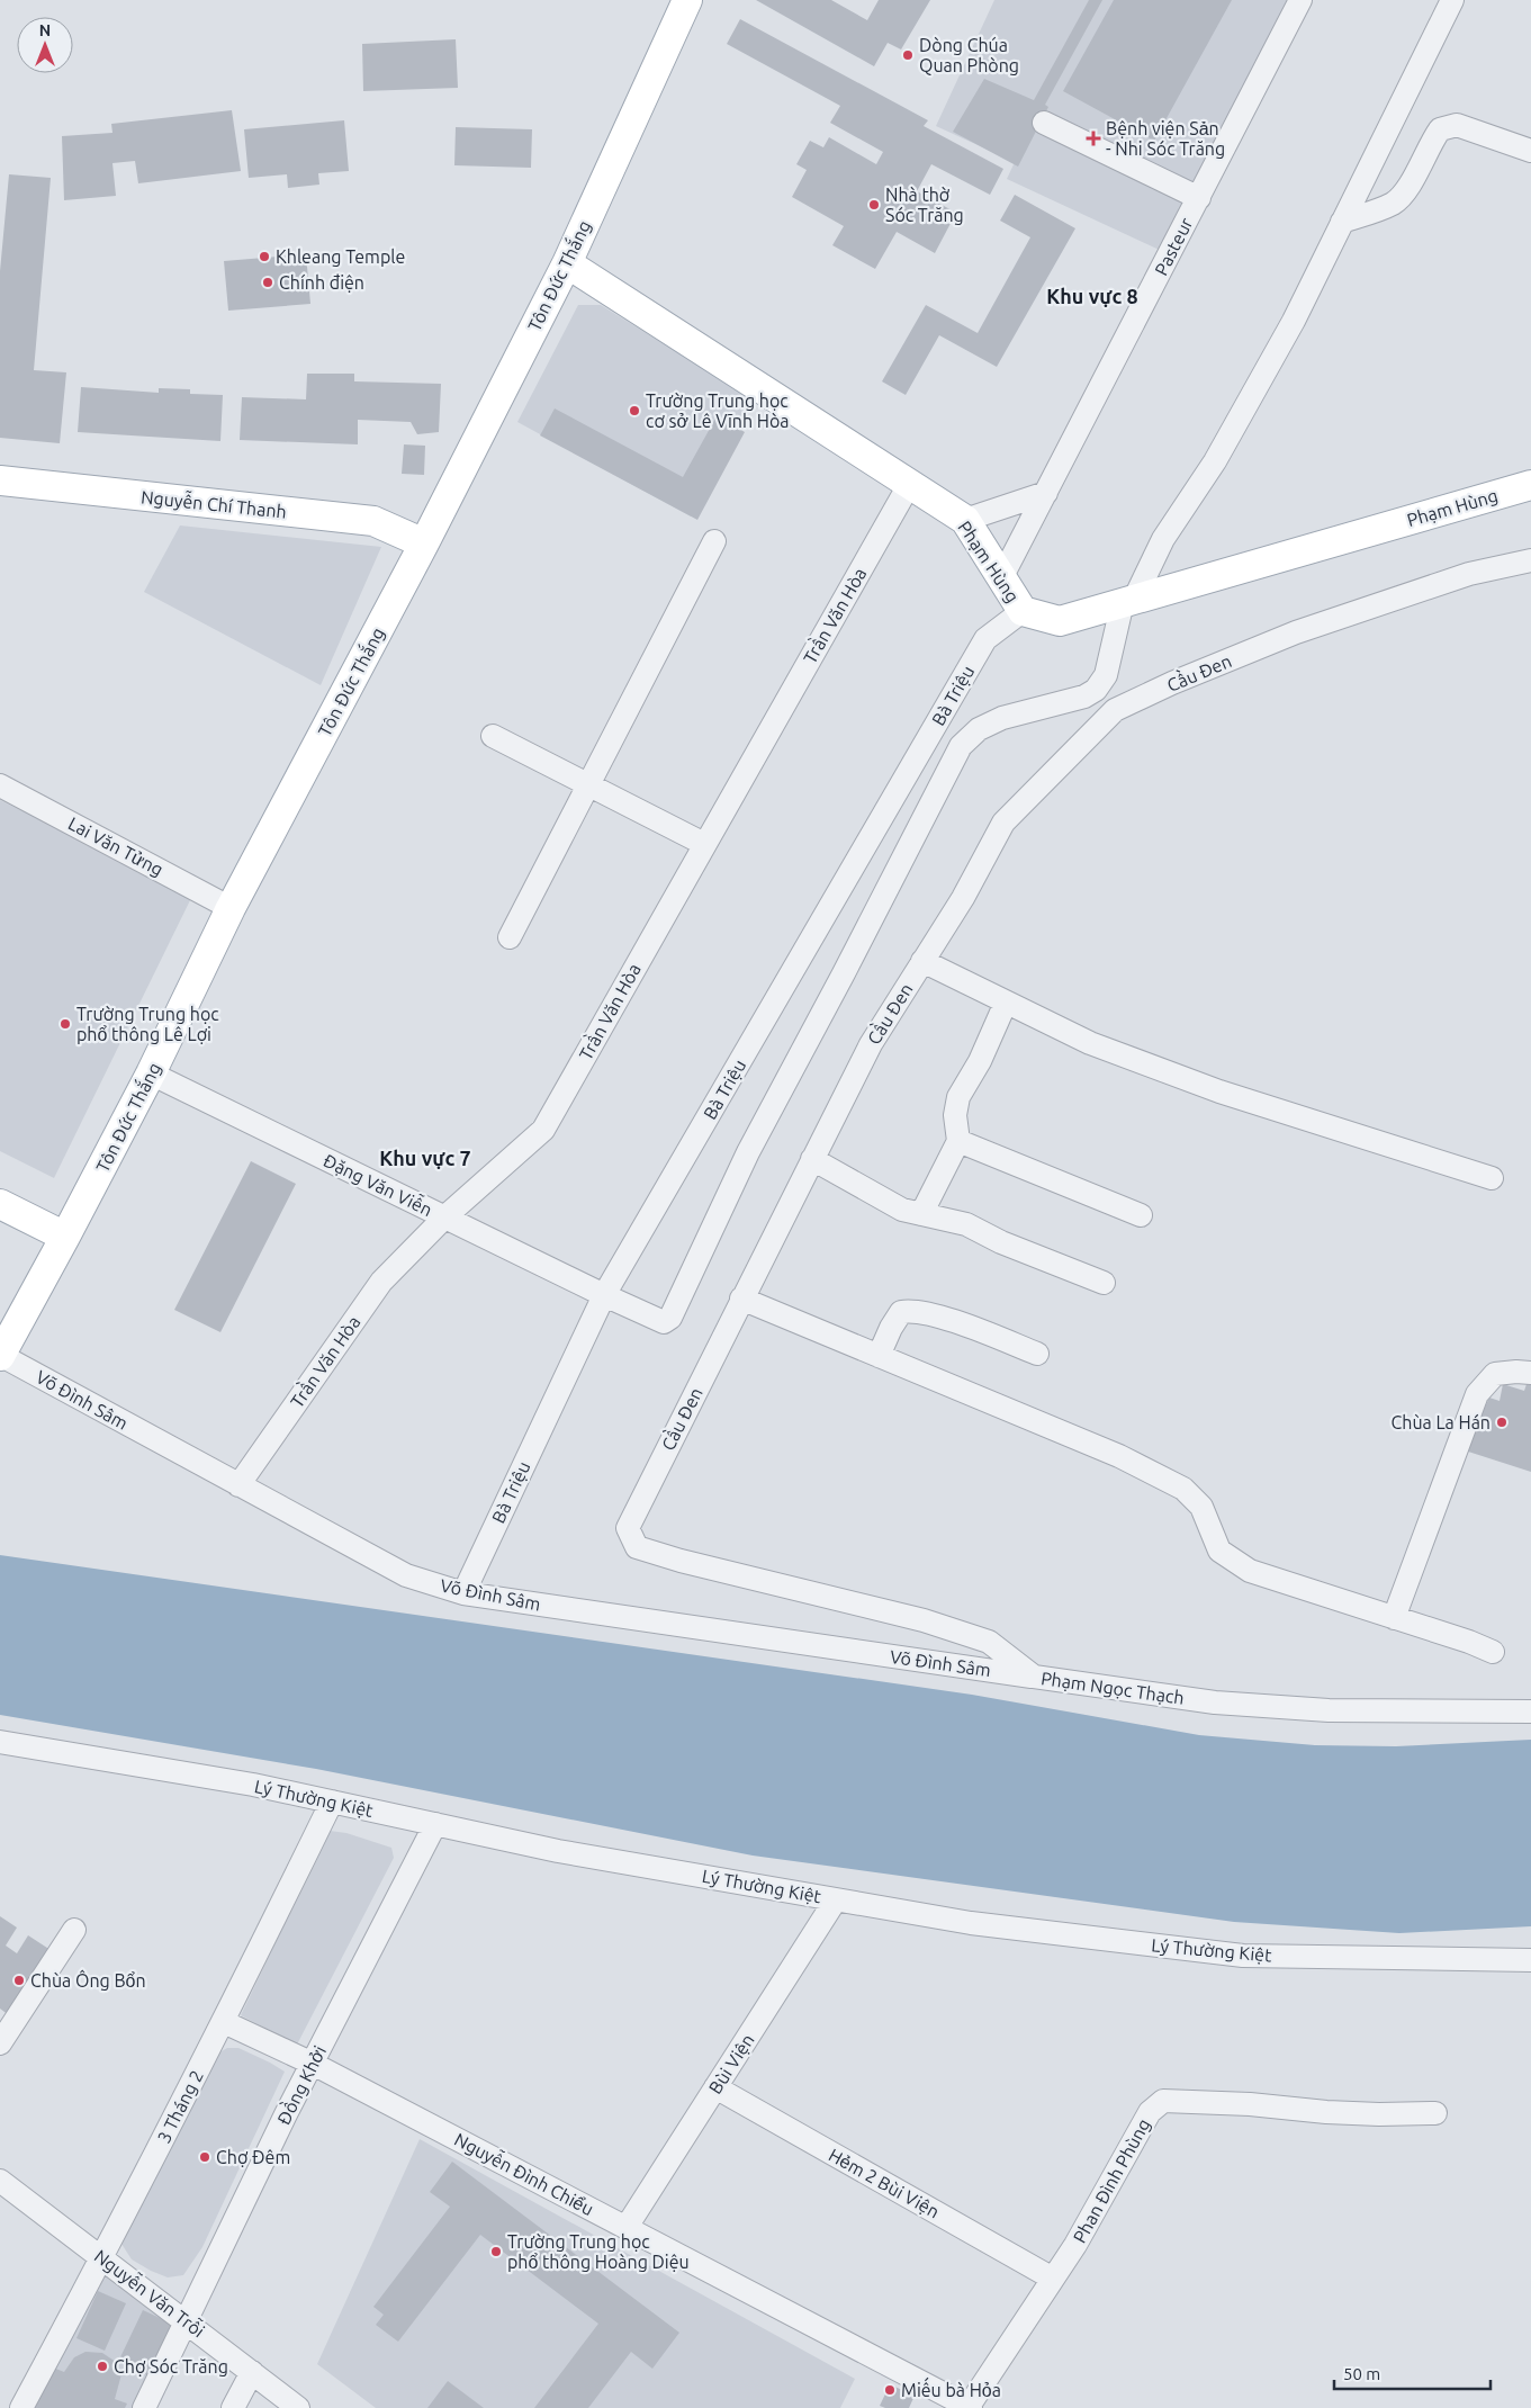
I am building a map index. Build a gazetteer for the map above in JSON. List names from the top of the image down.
{
  "streets": {
    "main road": ["Tôn Đức Thắng", "Nguyễn Chí Thanh", "Phạm Hùng"],
    "street": [
      "Pasteur",
      "Trần Văn Hòa",
      "Cầu Đen",
      "Bà Triệu",
      "Lai Văn Tửng",
      "Đặng Văn Viễn",
      "Võ Đình Sâm",
      "Phạm Ngọc Thạch",
      "Lý Thường Kiệt",
      "Bùi Viện",
      "Đồng Khởi",
      "3 Tháng 2",
      "Nguyễn Đình Chiểu",
      "Phan Đình Phùng",
      "Hẻm 2 Bùi Viện",
      "Nguyễn Văn Trỗi"
    ]
  },
  "crossings": [
    ["Pasteur", "Phạm Hùng"],
    ["Tôn Đức Thắng", "Nguyễn Chí Thanh"],
    ["Tôn Đức Thắng", "Phạm Hùng"],
    ["Tôn Đức Thắng", "Lai Văn Tửng"],
    ["Tôn Đức Thắng", "Đặng Văn Viễn"],
    ["Tôn Đức Thắng", "Võ Đình Sâm"],
    ["Phạm Hùng", "Trần Văn Hòa"],
    ["Phạm Hùng", "Bà Triệu"],
    ["Phạm Hùng", "Đặng Văn Viễn"],
    ["Trần Văn Hòa", "Đặng Văn Viễn"],
    ["Trần Văn Hòa", "Võ Đình Sâm"],
    ["Cầu Đen", "Phạm Ngọc Thạch"],
    ["Bà Triệu", "Đặng Văn Viễn"],
    ["Bà Triệu", "Võ Đình Sâm"],
    ["Võ Đình Sâm", "Phạm Ngọc Thạch"],
    ["Lý Thường Kiệt", "Bùi Viện"],
    ["Lý Thường Kiệt", "Đồng Khởi"],
    ["Lý Thường Kiệt", "3 Tháng 2"],
    ["Bùi Viện", "Nguyễn Đình Chiểu"],
    ["Bùi Viện", "Hẻm 2 Bùi Viện"],
    ["Đồng Khởi", "Nguyễn Đình Chiểu"],
    ["Đồng Khởi", "Nguyễn Văn Trỗi"],
    ["3 Tháng 2", "Nguyễn Đình Chiểu"],
    ["3 Tháng 2", "Nguyễn Văn Trỗi"],
    ["Nguyễn Đình Chiểu", "Phan Đình Phùng"],
    ["Phan Đình Phùng", "Hẻm 2 Bùi Viện"]
  ],
  "districts": ["Khu vực 8", "Khu vực 7"],
  "places": {
    "other": [
      "Dòng Chúa Quan Phòng",
      "Nhà thờ Sóc Trăng",
      "Khleang Temple",
      "Chính điện",
      "Trường Trung học cơ sở Lê Vĩnh Hòa",
      "Trường Trung học phổ thông Lê Lợi",
      "Chùa La Hán",
      "Chùa Ông Bổn",
      "Chợ Đêm",
      "Trường Trung học phổ thông Hoàng Diệu",
      "Chợ Sóc Trăng",
      "Miếu bà Hỏa"
    ],
    "health": ["Bệnh viện Sản - Nhi Sóc Trăng"]
  },
  "scale_bar": "50 m",
  "north": "top"
}
